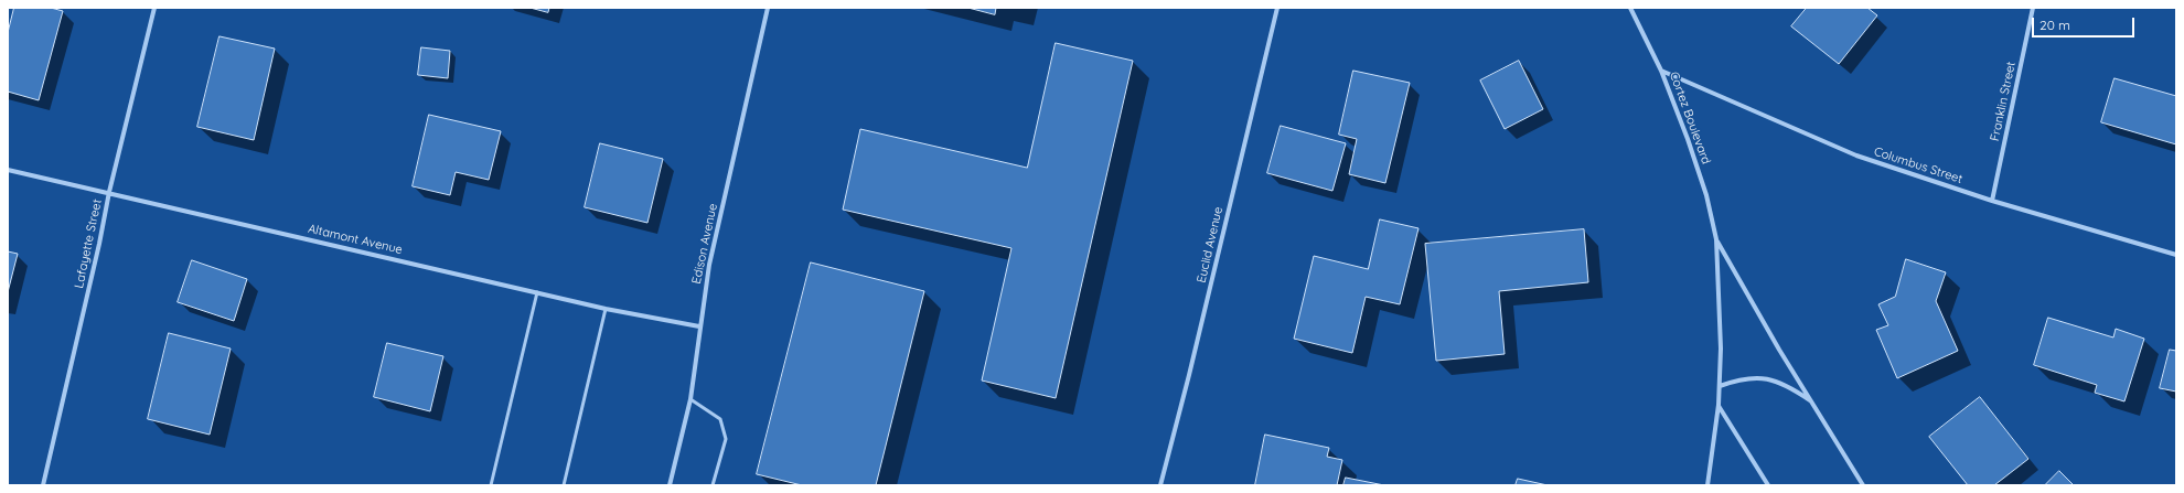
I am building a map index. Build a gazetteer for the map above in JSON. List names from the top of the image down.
{
  "streets": {
    "street": [
      "Franklin Street",
      "Cortez Boulevard",
      "Columbus Street",
      "Altamont Avenue",
      "Lafayette Street",
      "Edison Avenue",
      "Euclid Avenue"
    ]
  },
  "crossings": [
    ["Franklin Street", "Columbus Street"],
    ["Cortez Boulevard", "Columbus Street"],
    ["Altamont Avenue", "Lafayette Street"],
    ["Altamont Avenue", "Edison Avenue"]
  ],
  "scale_bar": "20 m"
}
